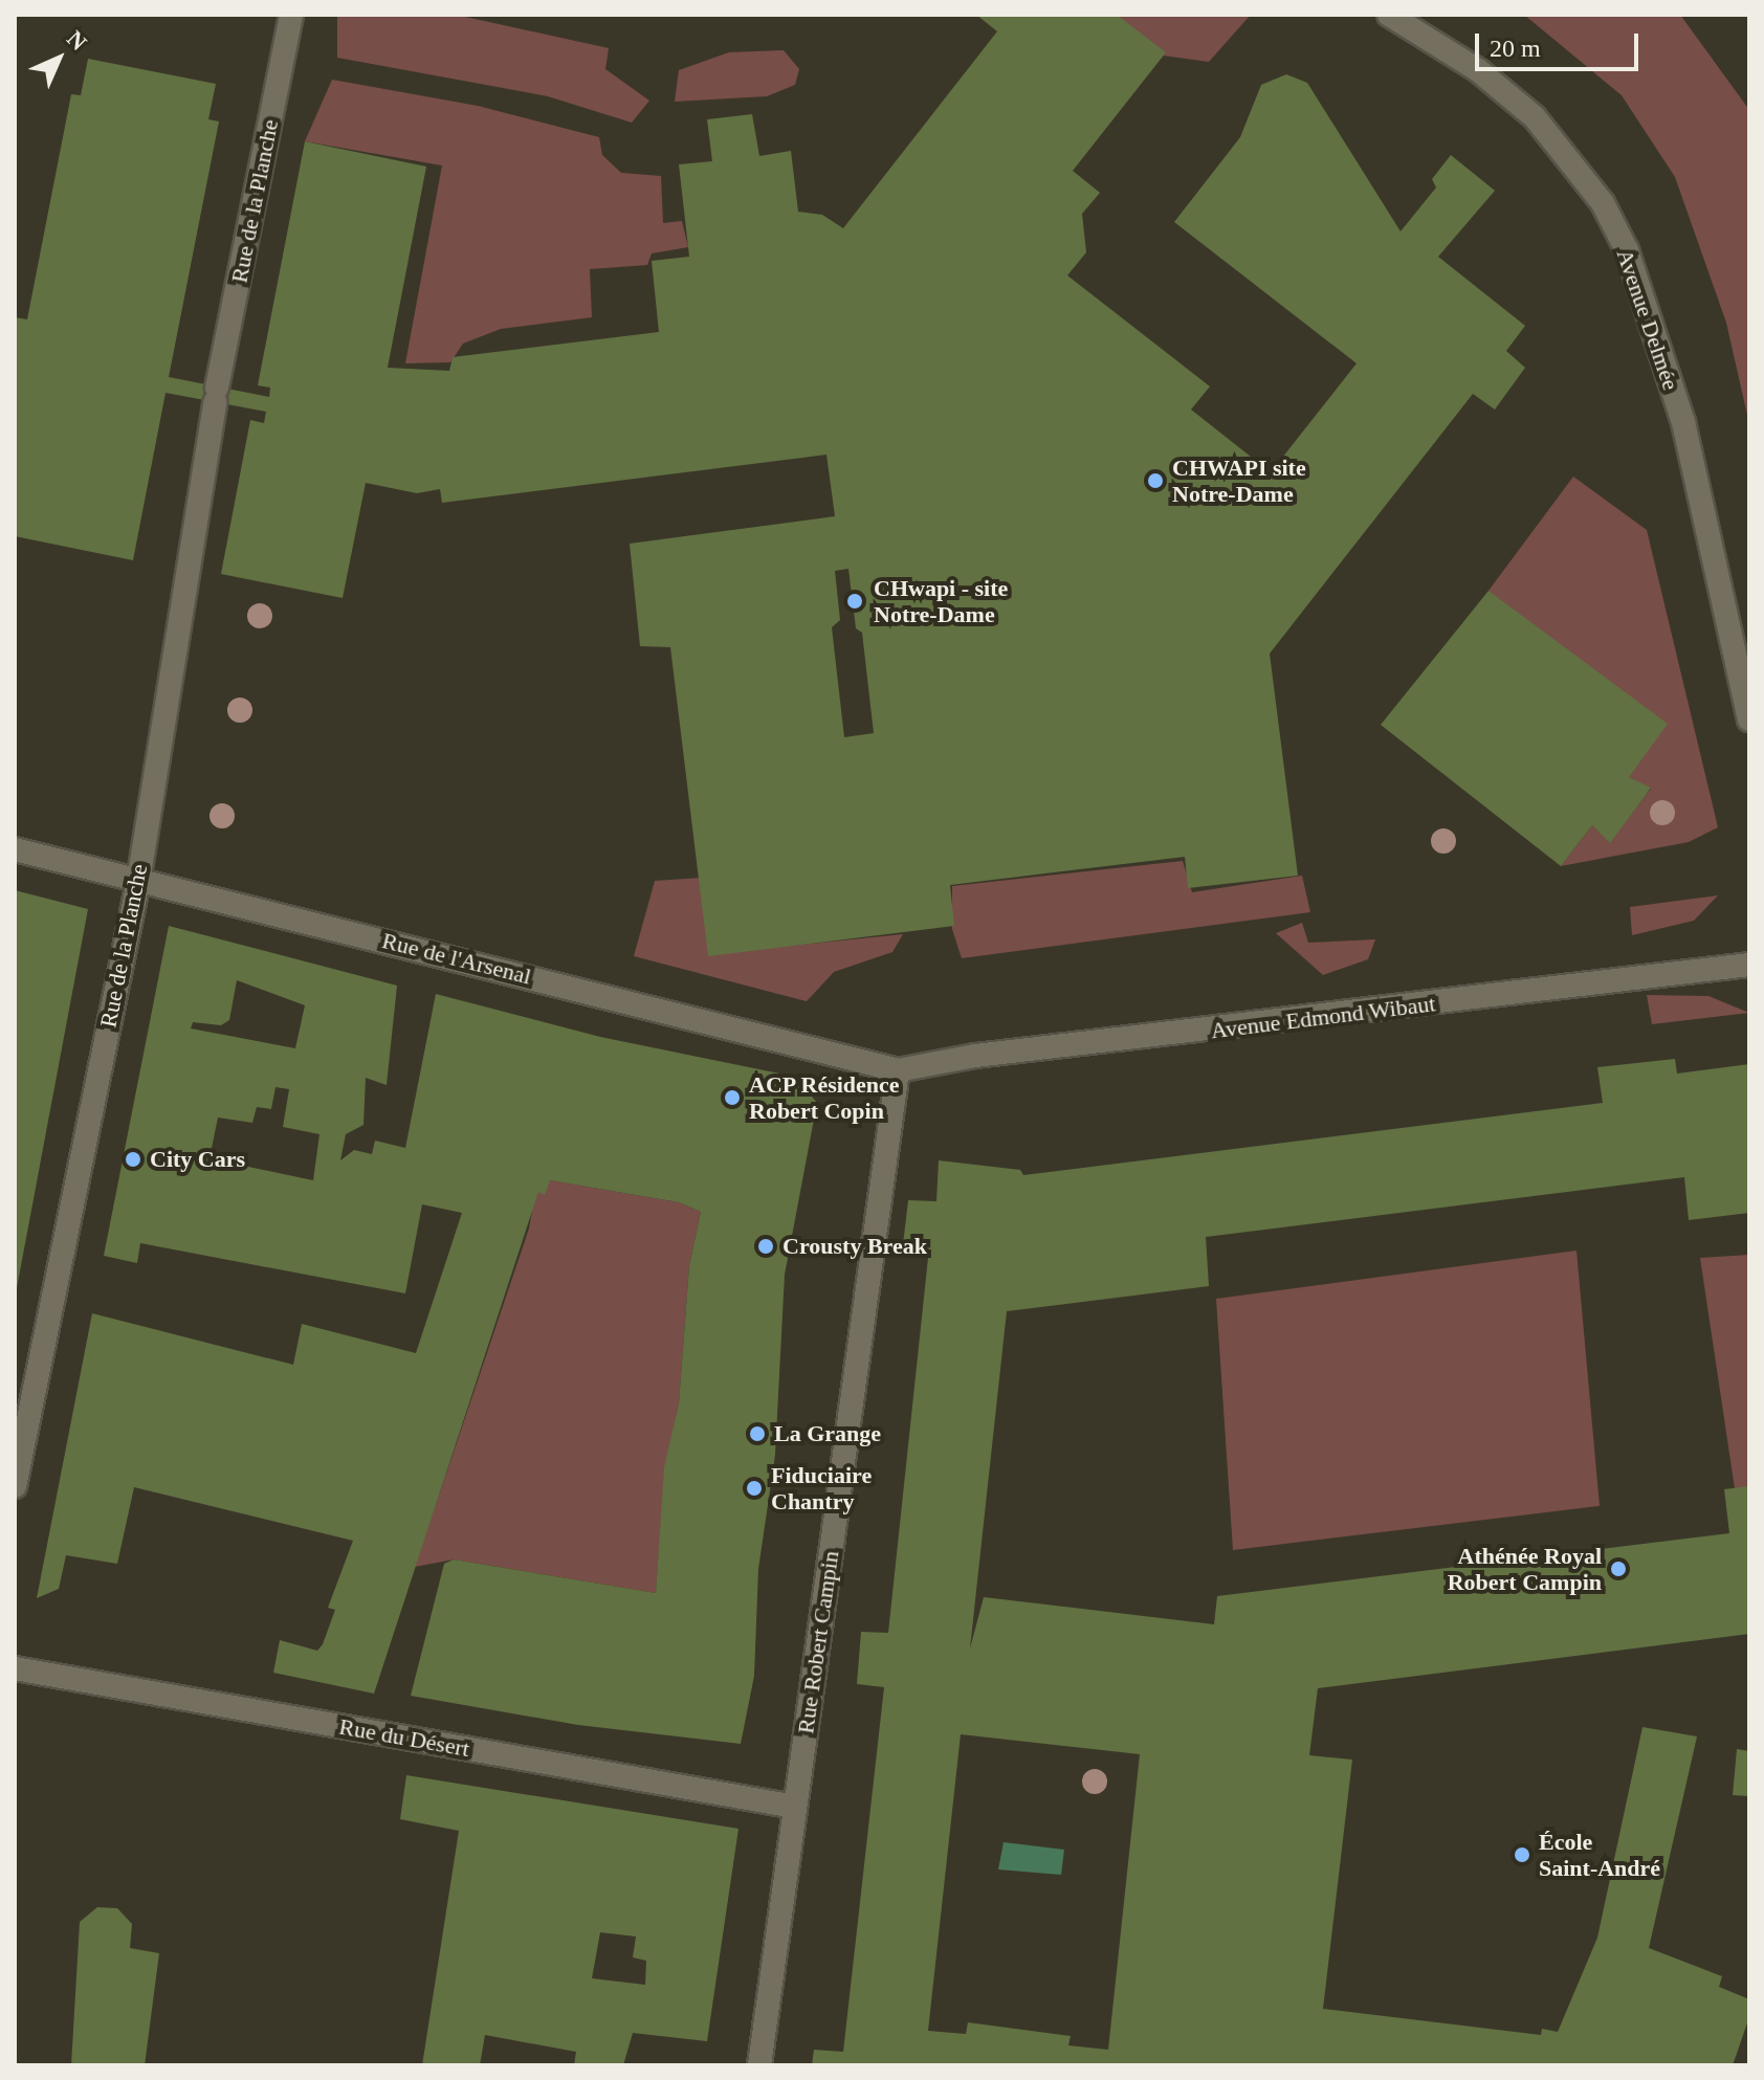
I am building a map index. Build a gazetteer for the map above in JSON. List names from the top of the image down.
{
  "streets": {
    "street": [
      "Rue de la Planche",
      "Avenue Delmée",
      "Rue de l'Arsenal",
      "Avenue Edmond Wibaut",
      "Rue Robert Campin",
      "Rue du Désert"
    ]
  },
  "crossings": [
    ["Rue de la Planche", "Rue de l'Arsenal"],
    ["Rue de l'Arsenal", "Avenue Edmond Wibaut"],
    ["Rue de l'Arsenal", "Rue Robert Campin"],
    ["Avenue Edmond Wibaut", "Rue Robert Campin"],
    ["Rue Robert Campin", "Rue du Désert"]
  ],
  "places": [
    "CHWAPI site Notre-Dame",
    "CHwapi - site Notre-Dame",
    "ACP Résidence Robert Copin",
    "City Cars",
    "Crousty Break",
    "La Grange",
    "Fiduciaire Chantry",
    "Athénée Royal Robert Campin",
    "École Saint-André"
  ],
  "scale_bar": "20 m",
  "north": "top right"
}
